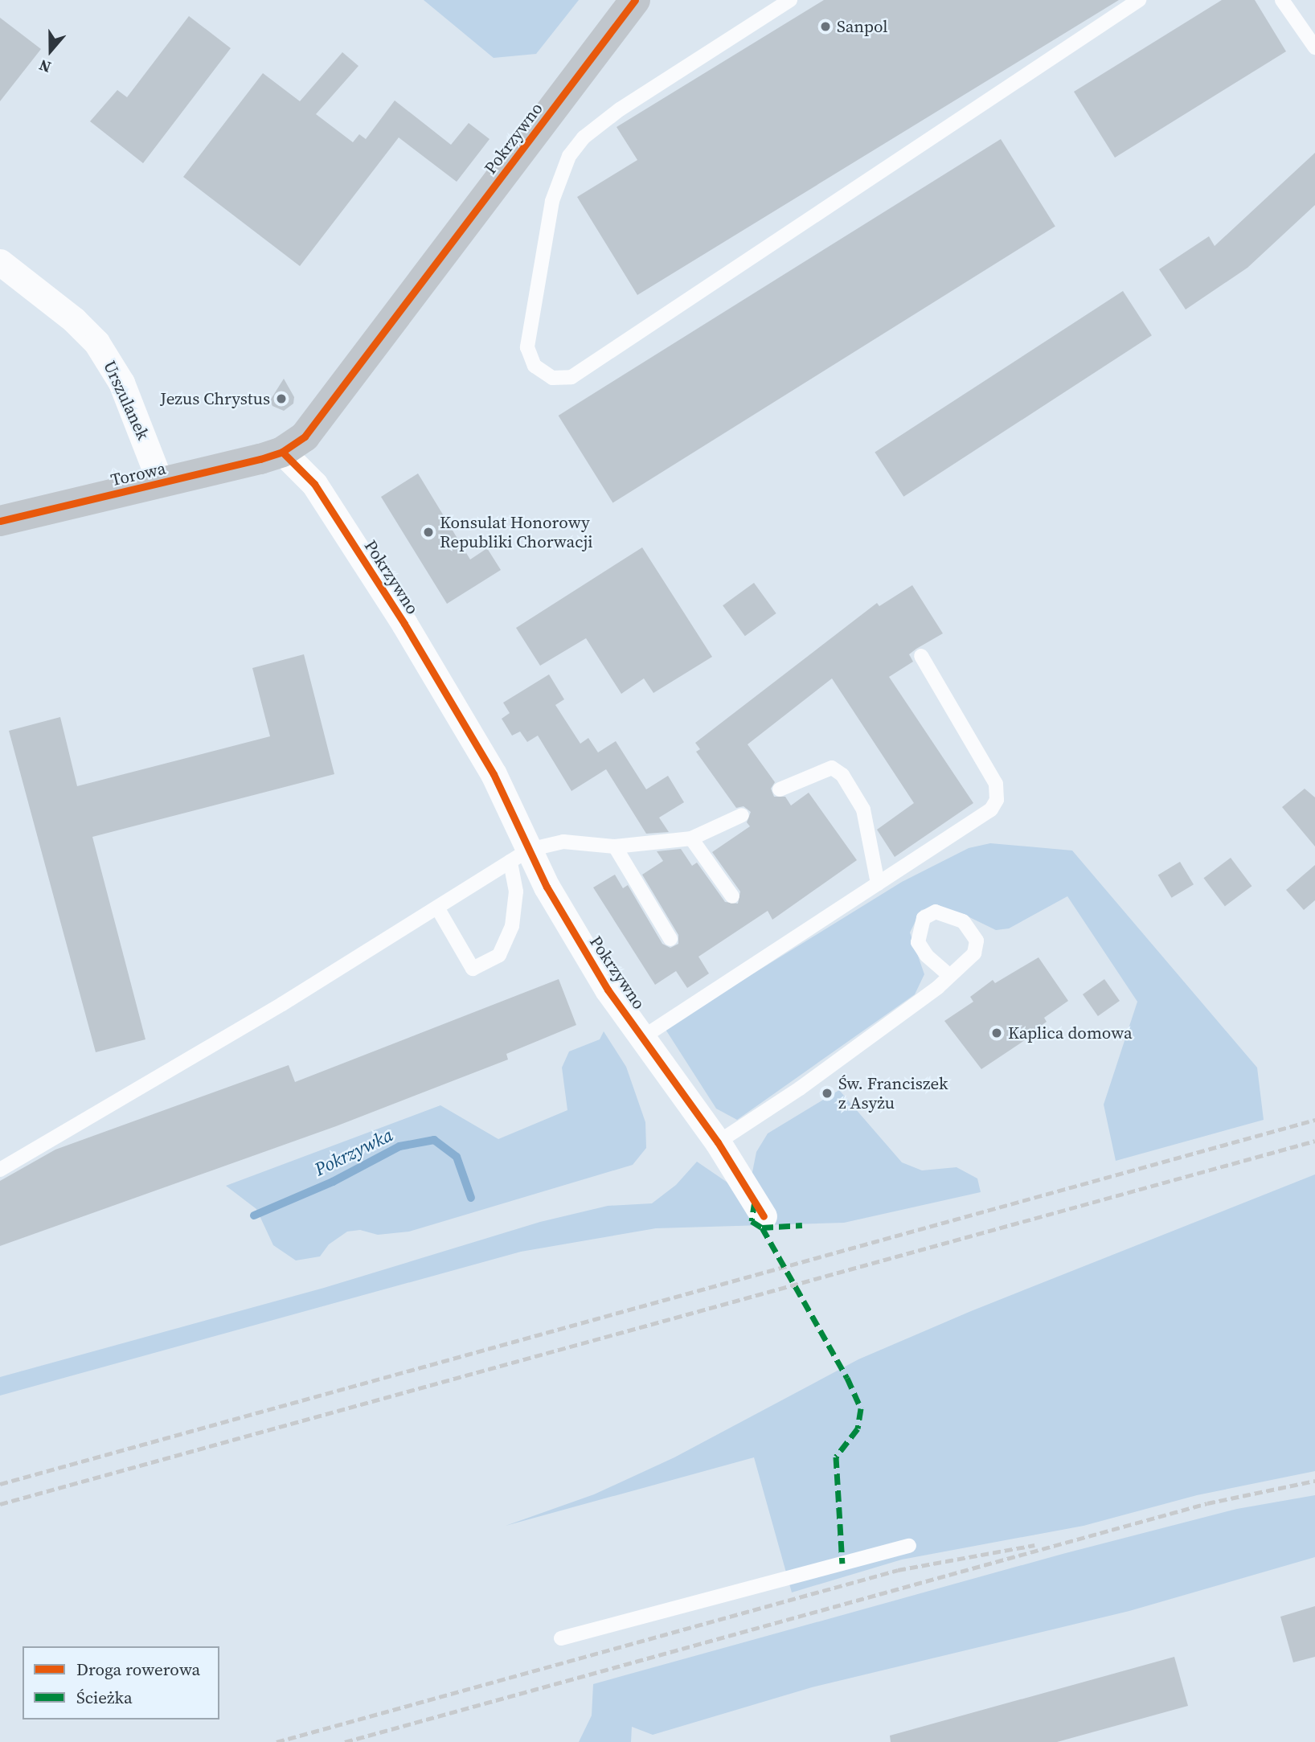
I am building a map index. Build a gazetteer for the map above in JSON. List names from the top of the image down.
{
  "streets": {
    "street": ["Pokrzywno", "Urszulanek", "Torowa"]
  },
  "crossings": [
    ["Pokrzywno", "Torowa"],
    ["Urszulanek", "Torowa"]
  ],
  "water": ["Pokrzywka"],
  "places": [
    "Sanpol",
    "Jezus Chrystus",
    "Konsulat Honorowy Republiki Chorwacji",
    "Kaplica domowa",
    "Św. Franciszek z Asyżu"
  ],
  "legend": ["Droga rowerowa", "Ścieżka"],
  "north": "bottom"
}
